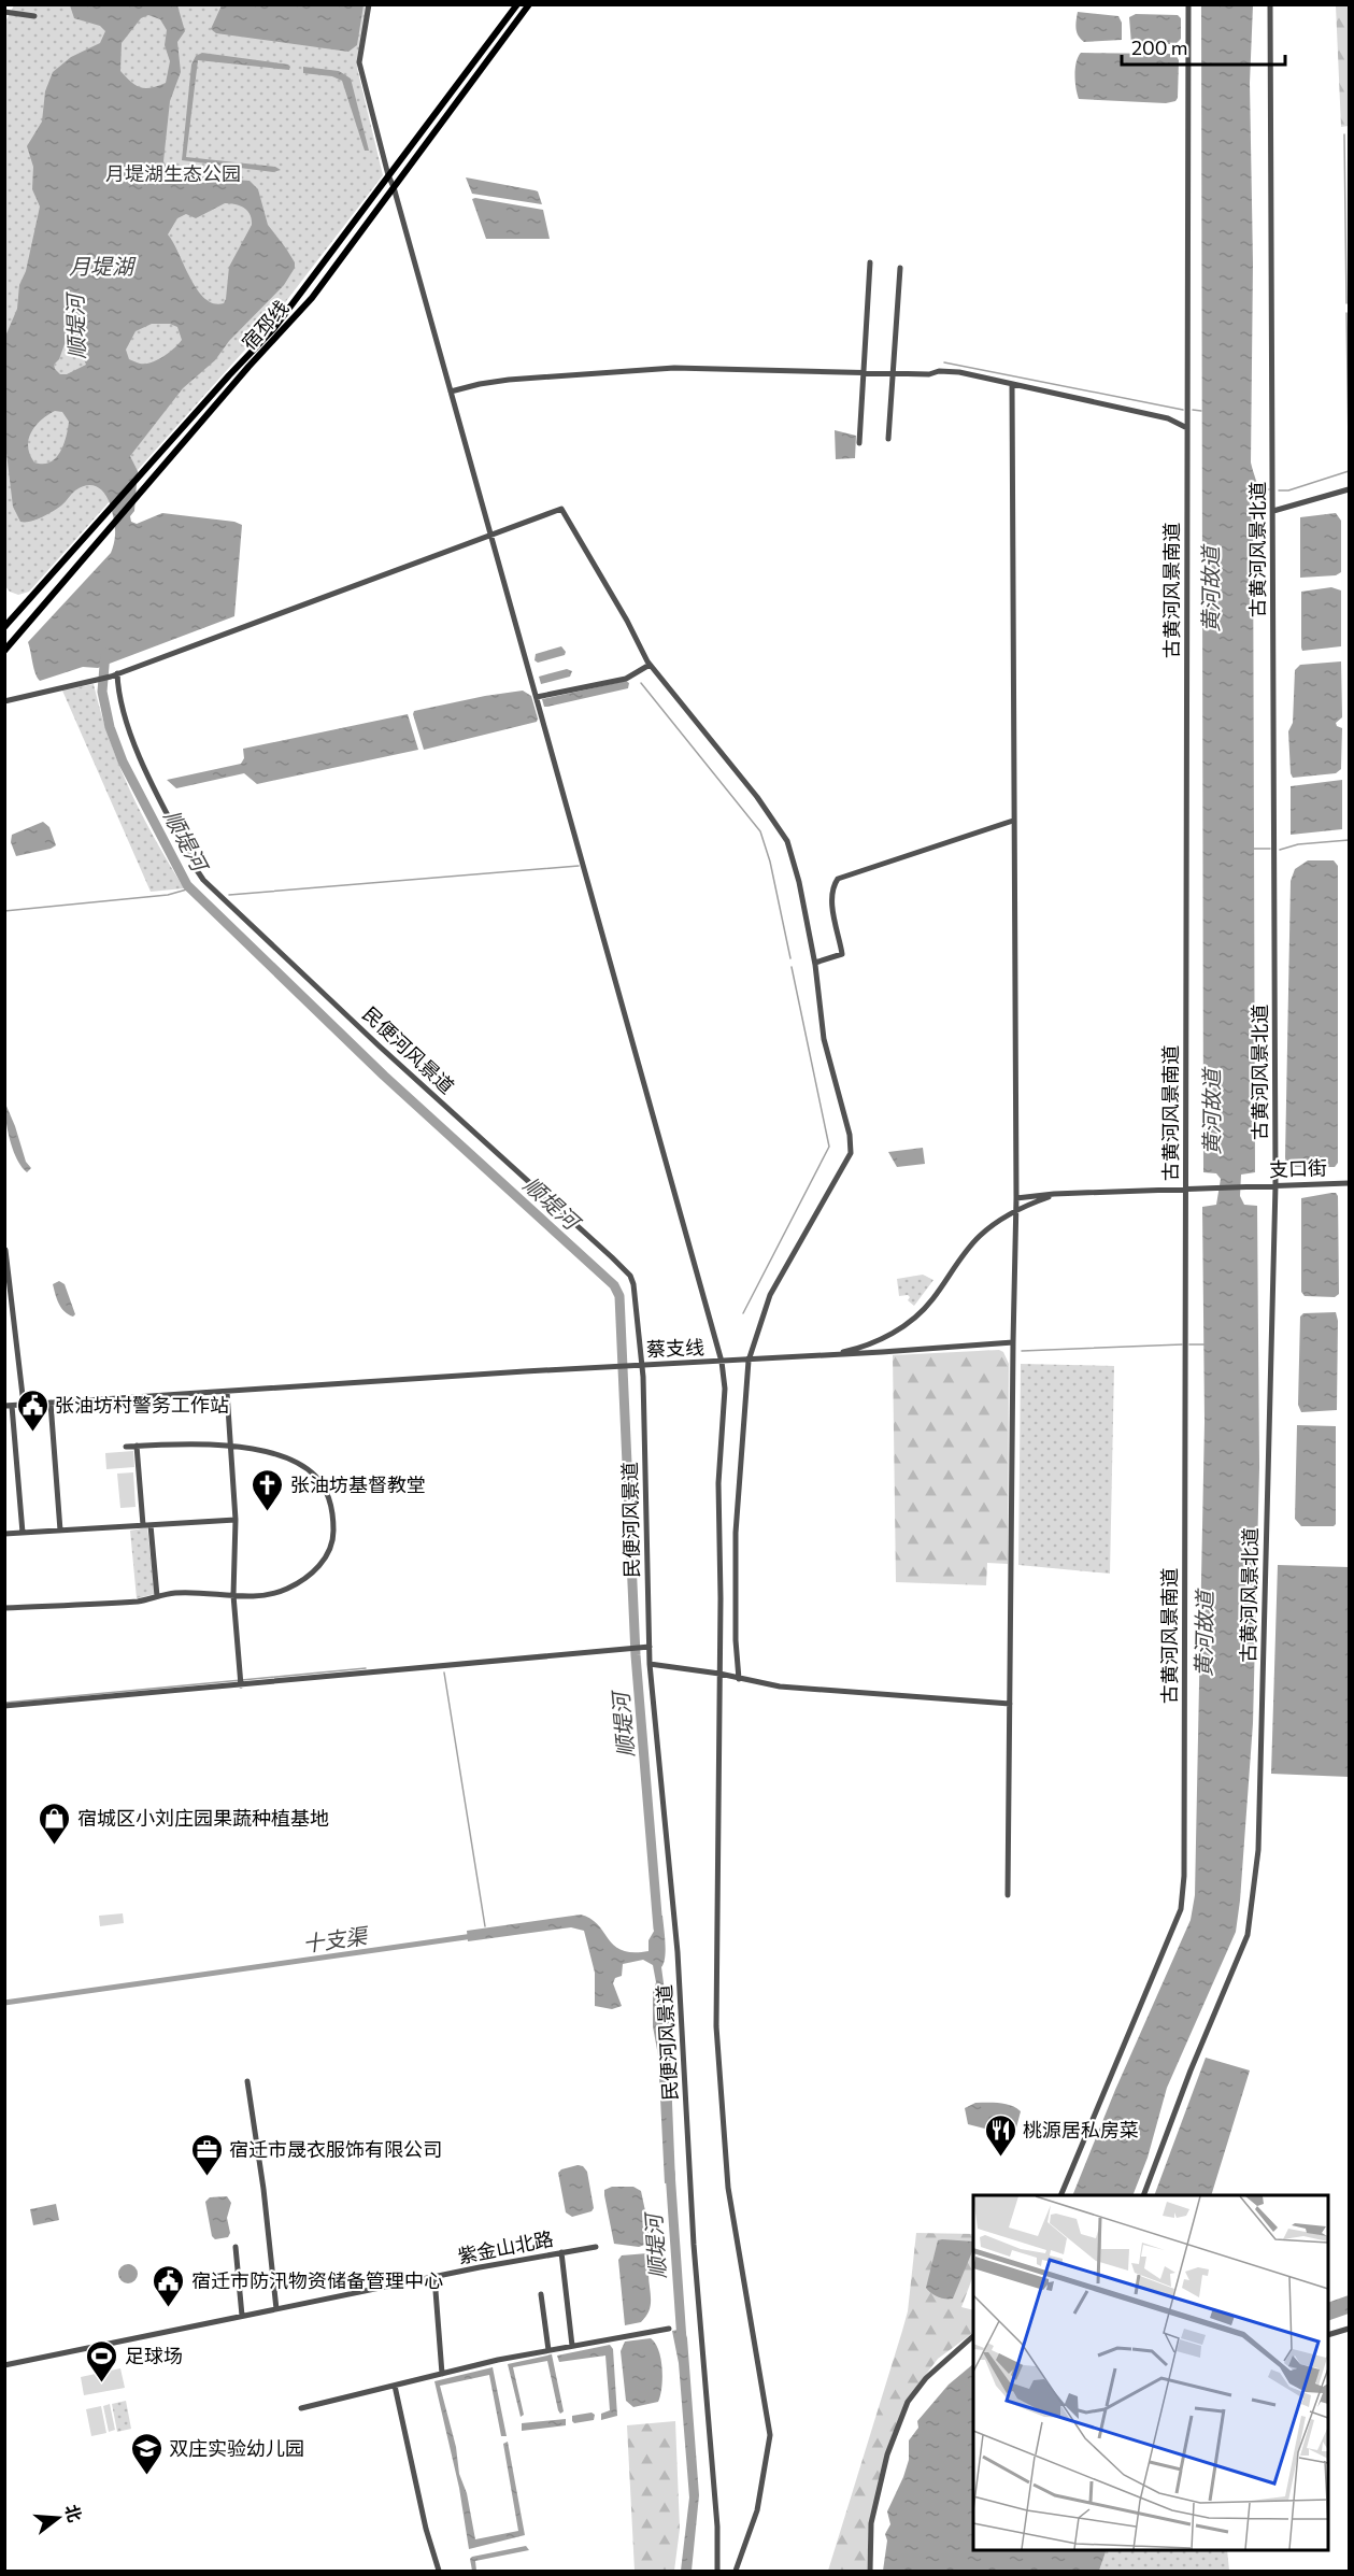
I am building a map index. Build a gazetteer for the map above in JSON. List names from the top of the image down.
{
  "streets": {
    "main road": ["宿邳线"],
    "street": [
      "古黄河风景北道",
      "古黄河风景南道",
      "民便河风景道",
      "支口街",
      "蔡支线",
      "紫金山北路"
    ]
  },
  "crossings": [
    ["古黄河风景北道", "支口街"],
    ["古黄河风景南道", "支口街"],
    ["民便河风景道", "蔡支线"]
  ],
  "water": [
    "月堤湖",
    "顺堤河",
    "黄河故道",
    "十支渠"
  ],
  "parks": ["月堤湖生态公园"],
  "places": {
    "public building": ["张油坊村警务工作站", "宿迁市防汛物资储备管理中心"],
    "church": ["张油坊基督教堂"],
    "shop": ["宿城区小刘庄园果蔬种植基地"],
    "restaurant": ["桃源居私房菜"],
    "office": ["宿迁市晟衣服饰有限公司"],
    "sports": ["足球场"],
    "school or university": ["双庄实验幼儿园"]
  },
  "scale_bar": "200 m",
  "north": "right"
}
